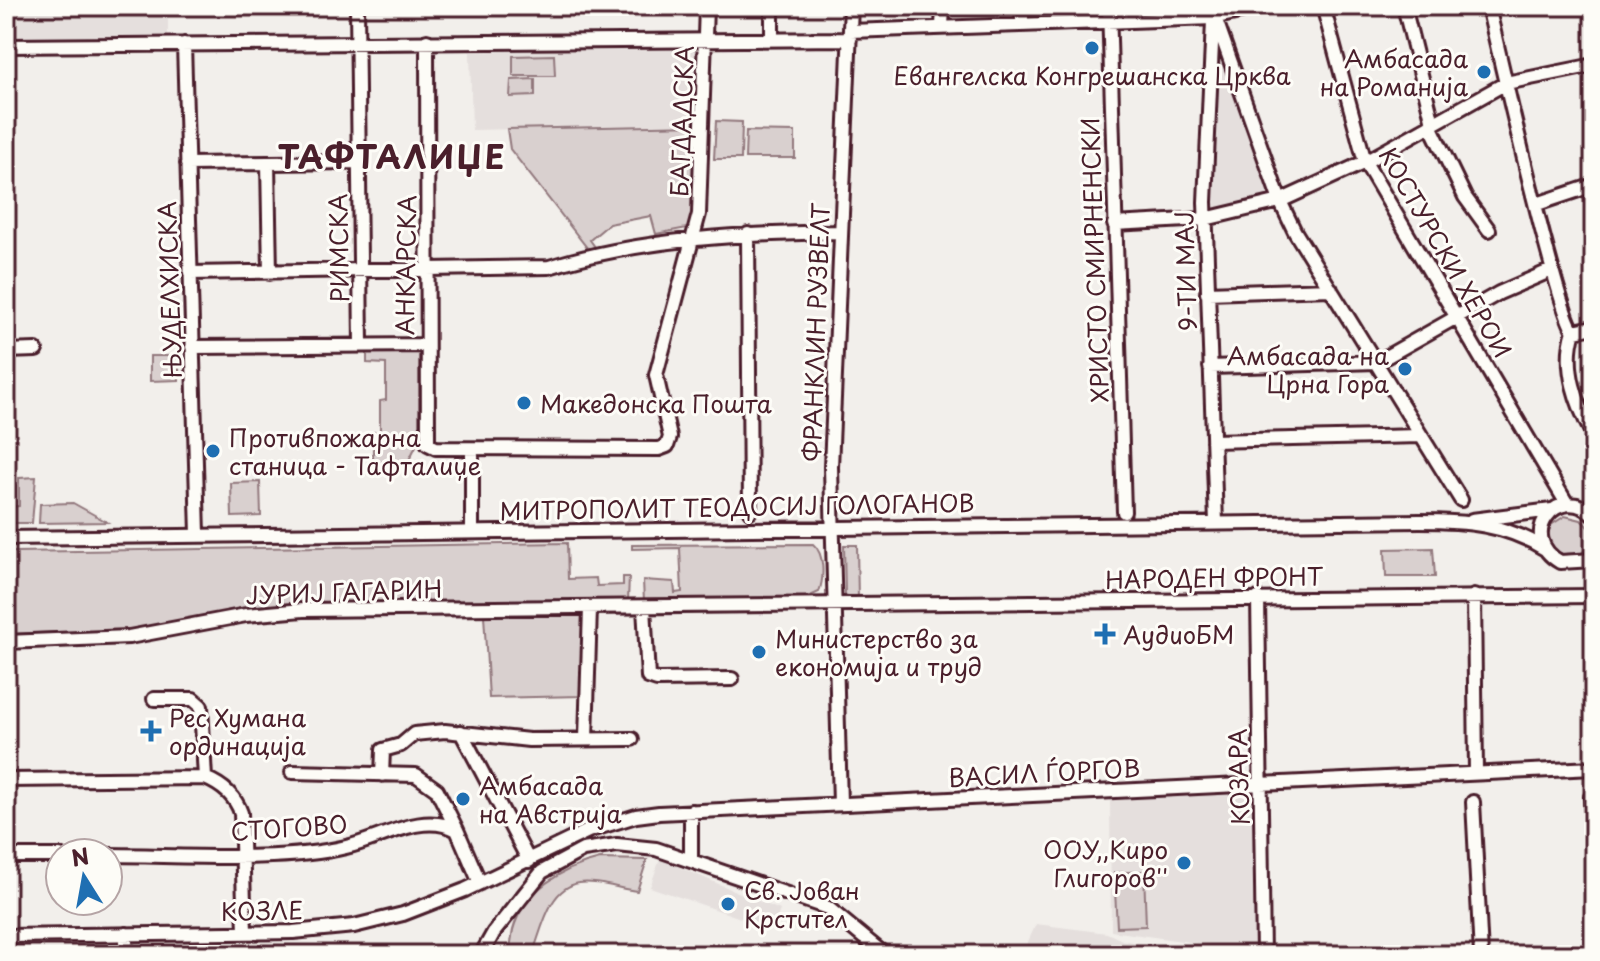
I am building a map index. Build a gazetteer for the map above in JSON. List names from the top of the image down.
{
  "streets": {
    "street": [
      "БАГДАДСКА",
      "РИМСКА",
      "КОСТУРСКИ ХЕРОИ",
      "ХРИСТО СМИРНЕНСКИ",
      "АНКАРСКА",
      "9-ТИ МАЈ",
      "ЊУДЕЛХИСКА",
      "ФРАНКЛИН РУЗВЕЛТ",
      "МИТРОПОЛИТ ТЕОДОСИЈ ГОЛОГАНОВ",
      "НАРОДЕН ФРОНТ",
      "ЈУРИЈ ГАГАРИН",
      "ВАСИЛ ЃОРГОВ",
      "КОЗАРА",
      "СТОГОВО",
      "КОЗЛЕ"
    ]
  },
  "crossings": [
    ["БАГДАДСКА", "АНКАРСКА"],
    ["КОСТУРСКИ ХЕРОИ", "МИТРОПОЛИТ ТЕОДОСИЈ ГОЛОГАНОВ"],
    ["9-ТИ МАЈ", "МИТРОПОЛИТ ТЕОДОСИЈ ГОЛОГАНОВ"],
    ["ЊУДЕЛХИСКА", "МИТРОПОЛИТ ТЕОДОСИЈ ГОЛОГАНОВ"],
    ["ФРАНКЛИН РУЗВЕЛТ", "МИТРОПОЛИТ ТЕОДОСИЈ ГОЛОГАНОВ"],
    ["ФРАНКЛИН РУЗВЕЛТ", "НАРОДЕН ФРОНТ"],
    ["ФРАНКЛИН РУЗВЕЛТ", "ЈУРИЈ ГАГАРИН"],
    ["ФРАНКЛИН РУЗВЕЛТ", "ВАСИЛ ЃОРГОВ"],
    ["НАРОДЕН ФРОНТ", "ЈУРИЈ ГАГАРИН"],
    ["НАРОДЕН ФРОНТ", "КОЗАРА"],
    ["ВАСИЛ ЃОРГОВ", "КОЗАРА"],
    ["ВАСИЛ ЃОРГОВ", "КОЗЛЕ"]
  ],
  "districts": ["ТАФТАЛИЏЕ"],
  "places": {
    "other": [
      "Евангелска Конгрешанска Црква",
      "Амбасада на Романија",
      "Амбасада на Црна Гора",
      "Македонска Пошта",
      "Противпожарна станица - Тафталиџе",
      "Министерство за економија и труд",
      "Амбасада на Австрија",
      "ООУ,,Киро Глигоров''",
      "Св. Јован Крстител"
    ],
    "health": ["АудиоБМ", "Рес Хумана ординација"]
  },
  "north": "top"
}
